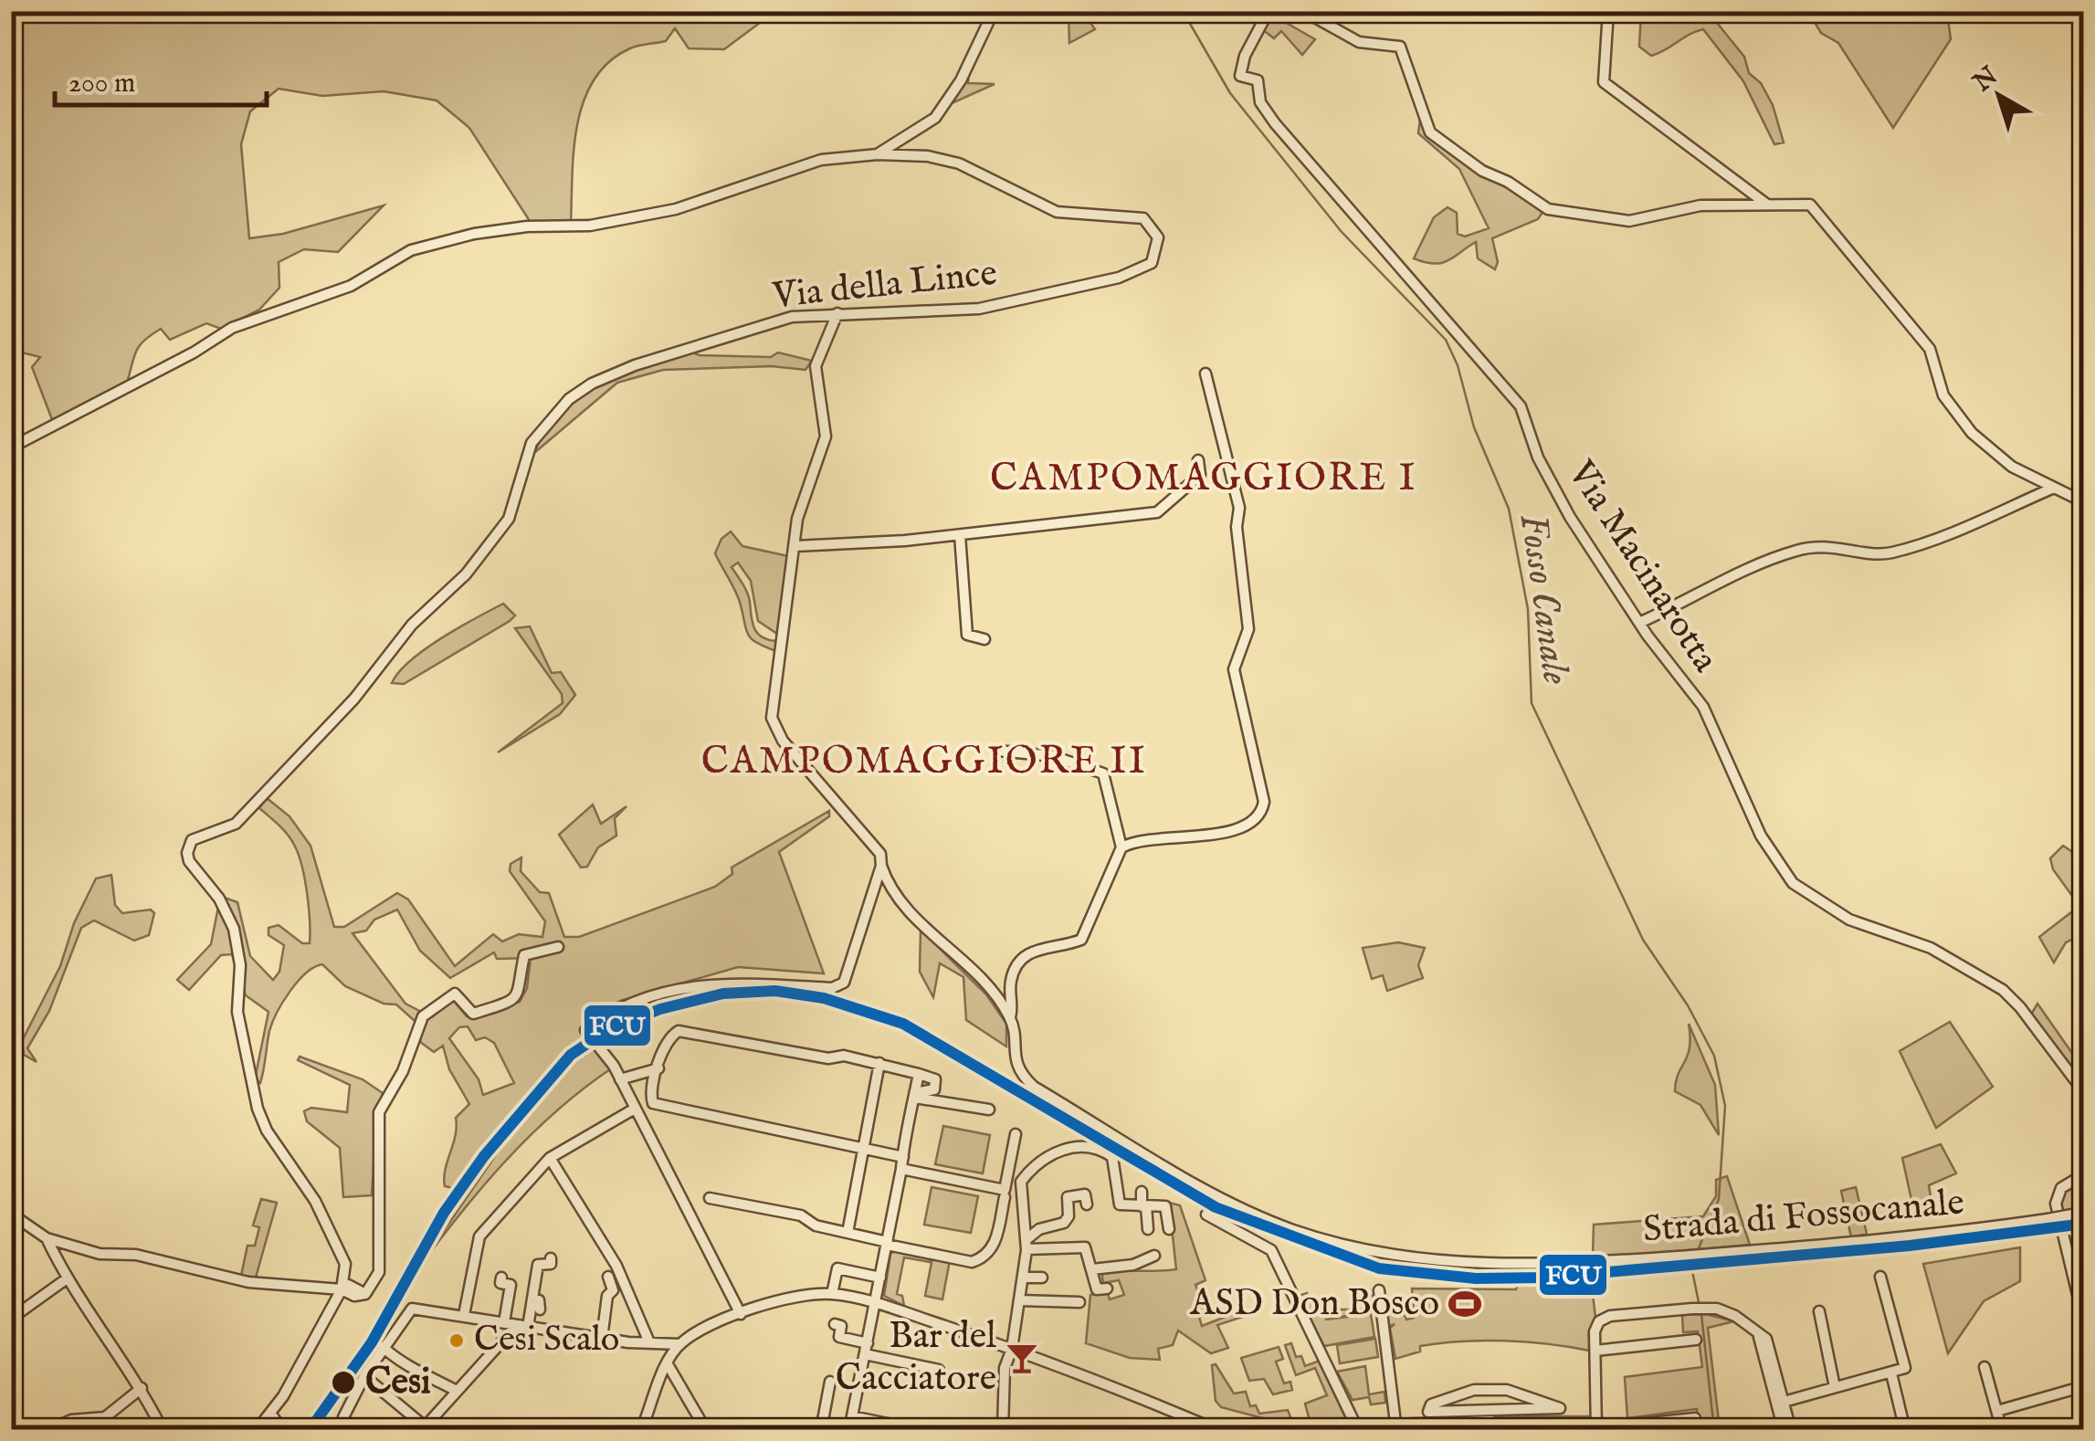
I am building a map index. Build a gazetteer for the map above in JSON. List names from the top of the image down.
{
  "streets": {
    "street": ["Via della Lince", "Via Macinarotta", "Strada di Fossocanale"]
  },
  "districts": ["CAMPOMAGGIORE I", "CAMPOMAGGIORE II"],
  "water": ["Fosso Canale"],
  "places": {
    "sports": ["ASD Don Bosco"],
    "other": ["Cesi Scalo", "Cesi"],
    "bar": ["Bar del Cacciatore"]
  },
  "lines": ["transit line FCU"],
  "scale_bar": "200 m",
  "north": "top left"
}
